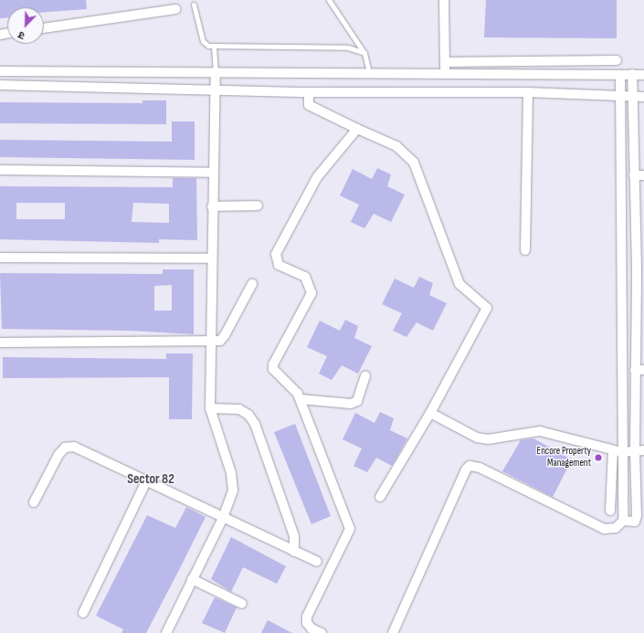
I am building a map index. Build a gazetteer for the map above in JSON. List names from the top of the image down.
{
  "districts": ["Sector 82"],
  "places": ["Encore Property Management"],
  "north": "bottom left"
}
